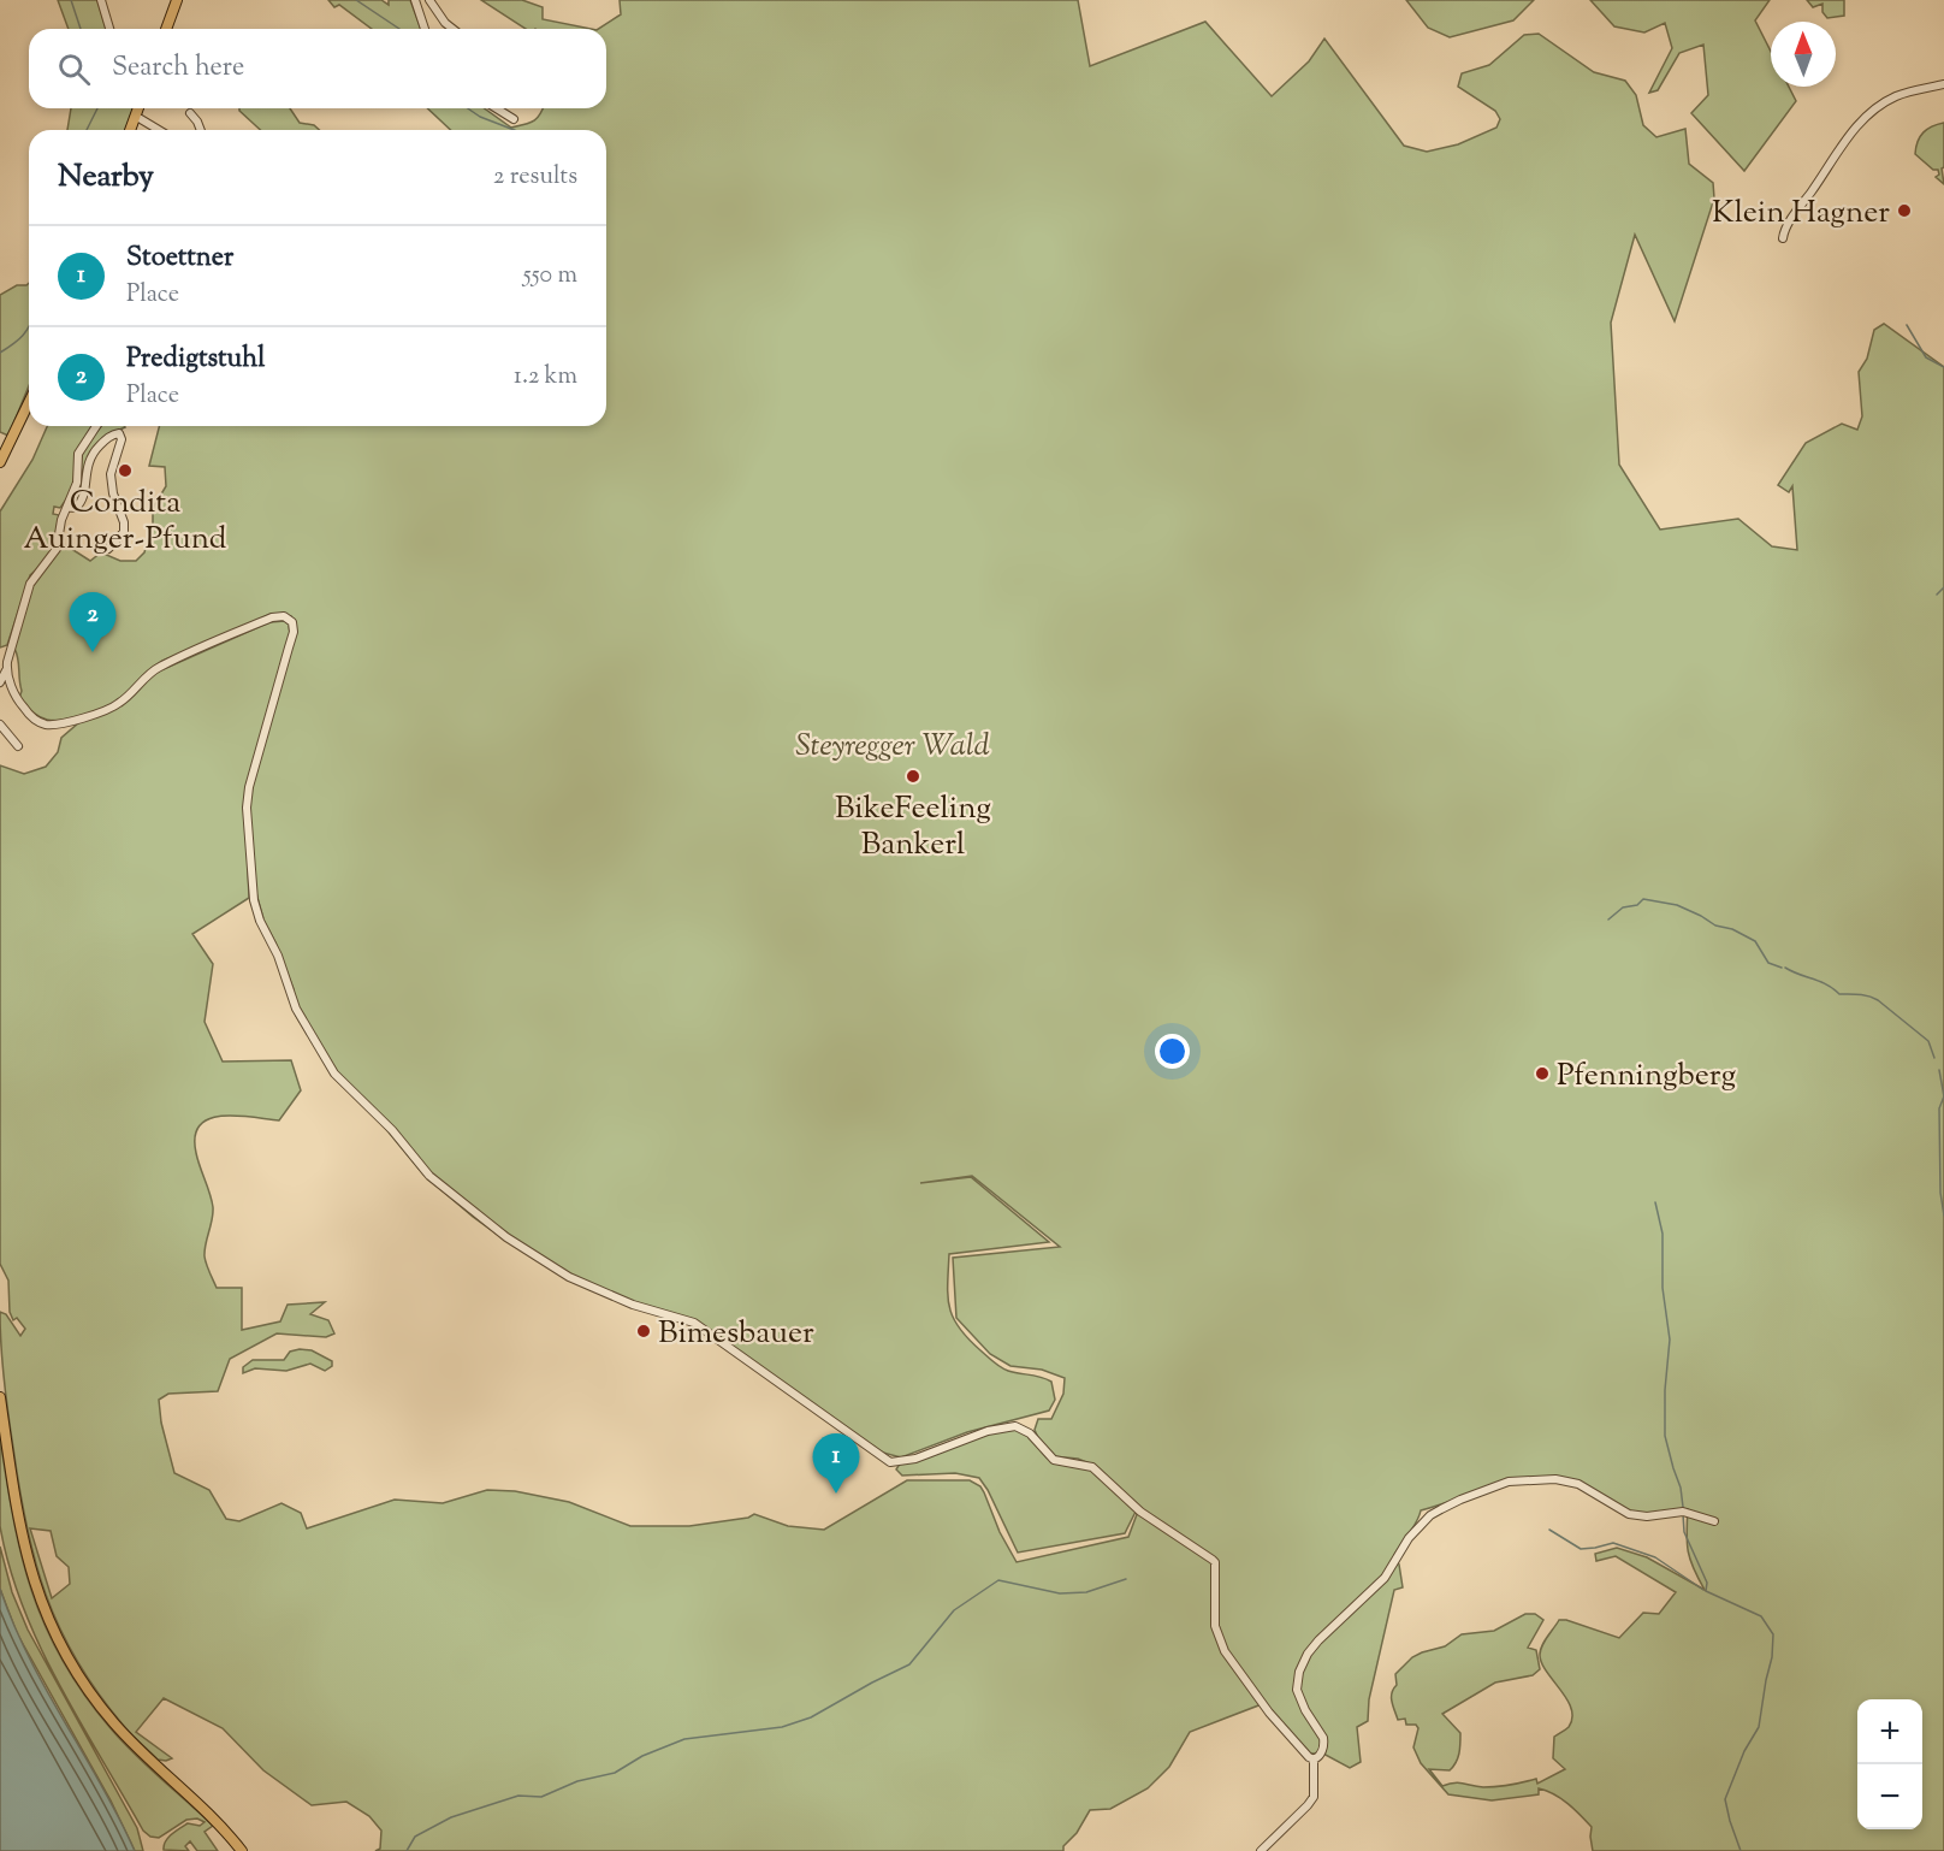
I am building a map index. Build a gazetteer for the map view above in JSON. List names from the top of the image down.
{
  "parks": ["Steyregger Wald"],
  "places": [
    "Klein Hagner",
    "Condita Auinger-Pfund",
    "BikeFeeling Bankerl",
    "Pfenningberg",
    "Bimesbauer"
  ],
  "north": "top",
  "page": {
    "search": "Search here",
    "heading": ["Nearby", "2 results"],
    "list": [
      {
        "mark": "1",
        "name": "Stoettner",
        "note": "Place",
        "value": "550 m"
      },
      {
        "mark": "2",
        "name": "Predigtstuhl",
        "note": "Place",
        "value": "1.2 km"
      }
    ],
    "pins": ["2", "1"],
    "map_buttons": ["+", "−"]
  }
}
